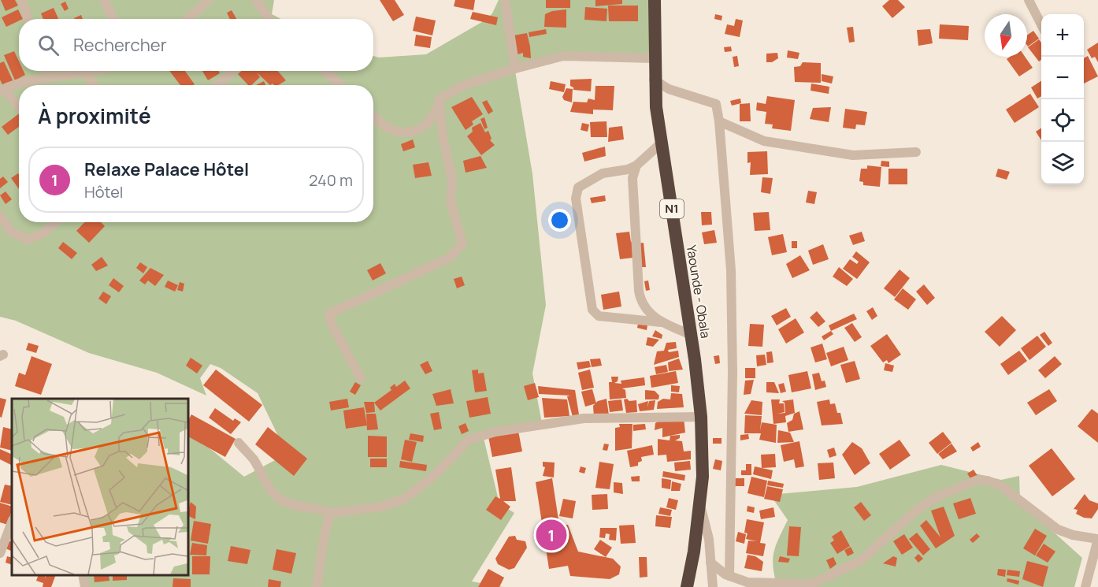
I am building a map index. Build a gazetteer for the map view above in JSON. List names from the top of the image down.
{
  "streets": {
    "highway": ["N1", "Yaounde - Obala"]
  },
  "north": "bottom",
  "page": {
    "map_buttons": ["+", "−"],
    "search": "Rechercher",
    "heading": "À proximité",
    "list": [
      {
        "mark": "1",
        "name": "Relaxe Palace Hôtel",
        "note": "Hôtel",
        "value": "240 m"
      }
    ],
    "pins": "1"
  }
}
